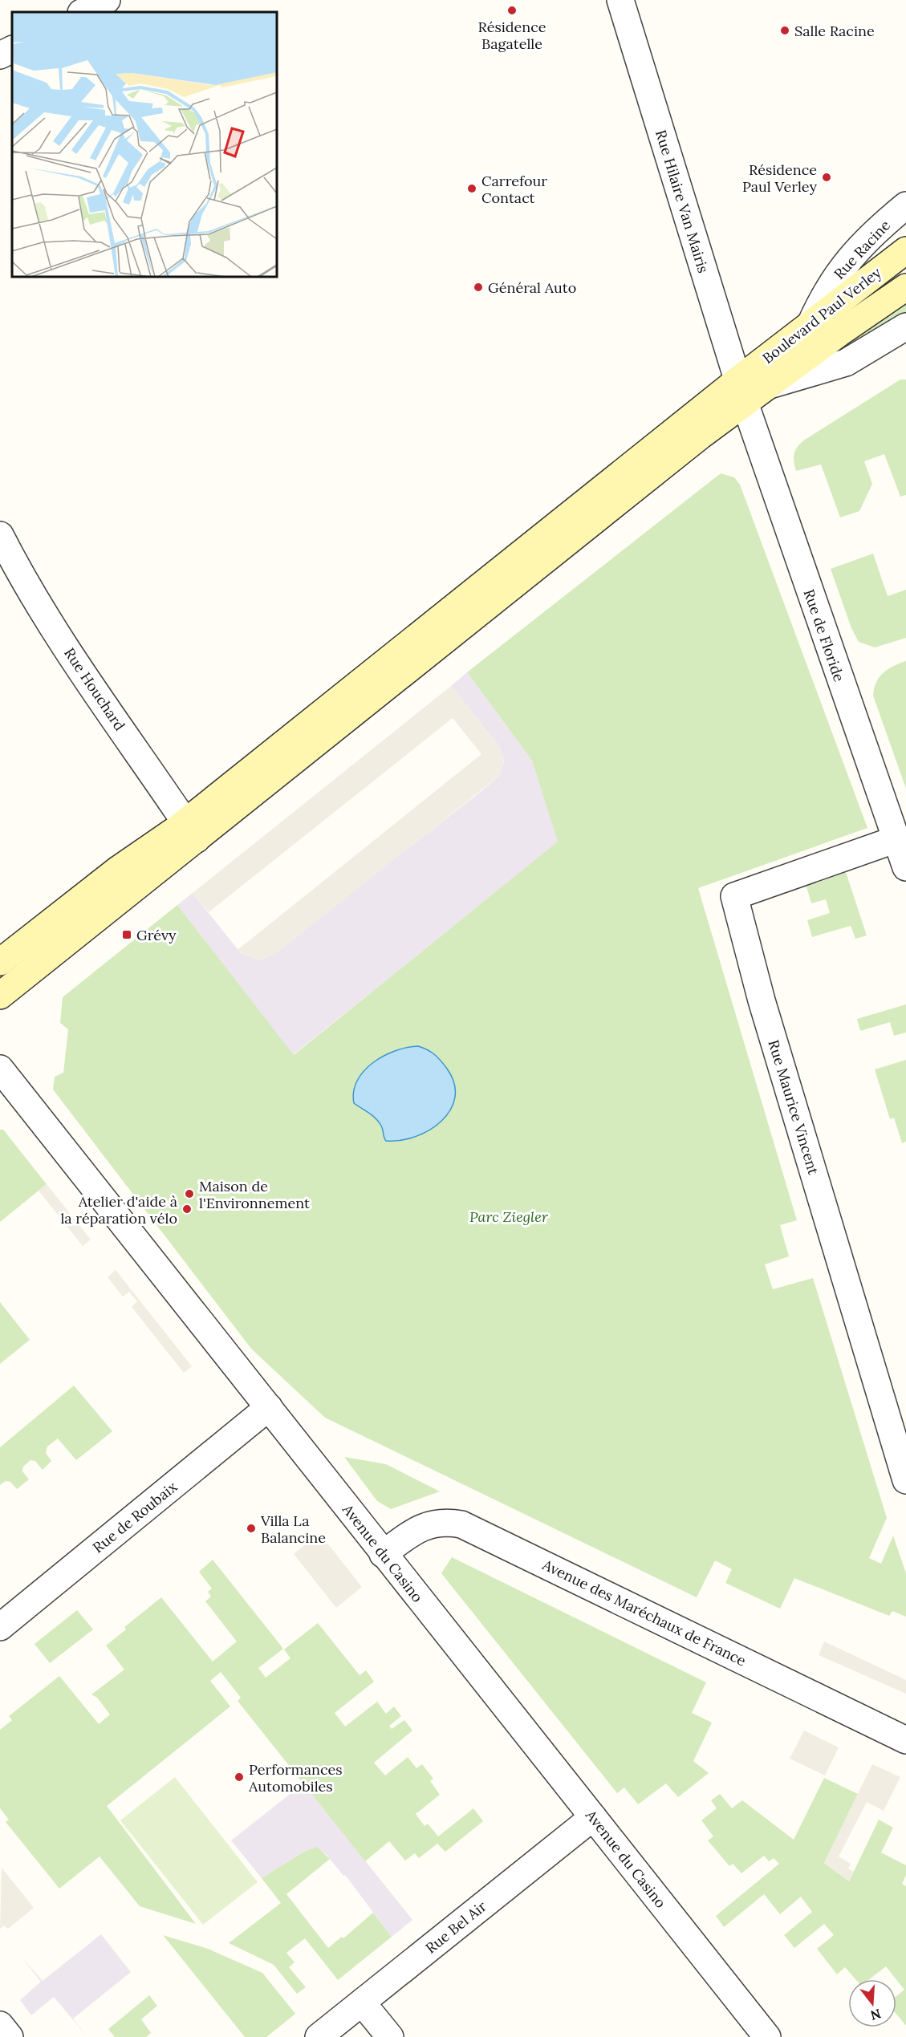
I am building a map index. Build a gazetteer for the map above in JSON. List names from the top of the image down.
{
  "streets": {
    "main road": ["Boulevard Paul Verley"],
    "street": [
      "Rue Hilaire Van Mairis",
      "Rue Racine",
      "Rue de Floride",
      "Rue Houchard",
      "Rue Maurice Vincent",
      "Rue de Roubaix",
      "Avenue du Casino",
      "Avenue des Maréchaux de France",
      "Rue Bel Air"
    ]
  },
  "crossings": [
    ["Rue Hilaire Van Mairis", "Boulevard Paul Verley"],
    ["Rue Hilaire Van Mairis", "Rue de Floride"],
    ["Rue Racine", "Boulevard Paul Verley"],
    ["Boulevard Paul Verley", "Rue de Floride"],
    ["Rue de Floride", "Rue Maurice Vincent"],
    ["Rue de Roubaix", "Avenue du Casino"],
    ["Avenue du Casino", "Avenue des Maréchaux de France"],
    ["Avenue du Casino", "Rue Bel Air"]
  ],
  "parks": ["Parc Ziegler"],
  "places": {
    "other": [
      "Résidence Bagatelle",
      "Salle Racine",
      "Résidence Paul Verley",
      "Carrefour Contact",
      "Général Auto",
      "Maison de l'Environnement",
      "Atelier d'aide à la réparation vélo",
      "Villa La Balancine",
      "Performances Automobiles"
    ],
    "transit": ["Grévy"]
  },
  "north": "bottom"
}
